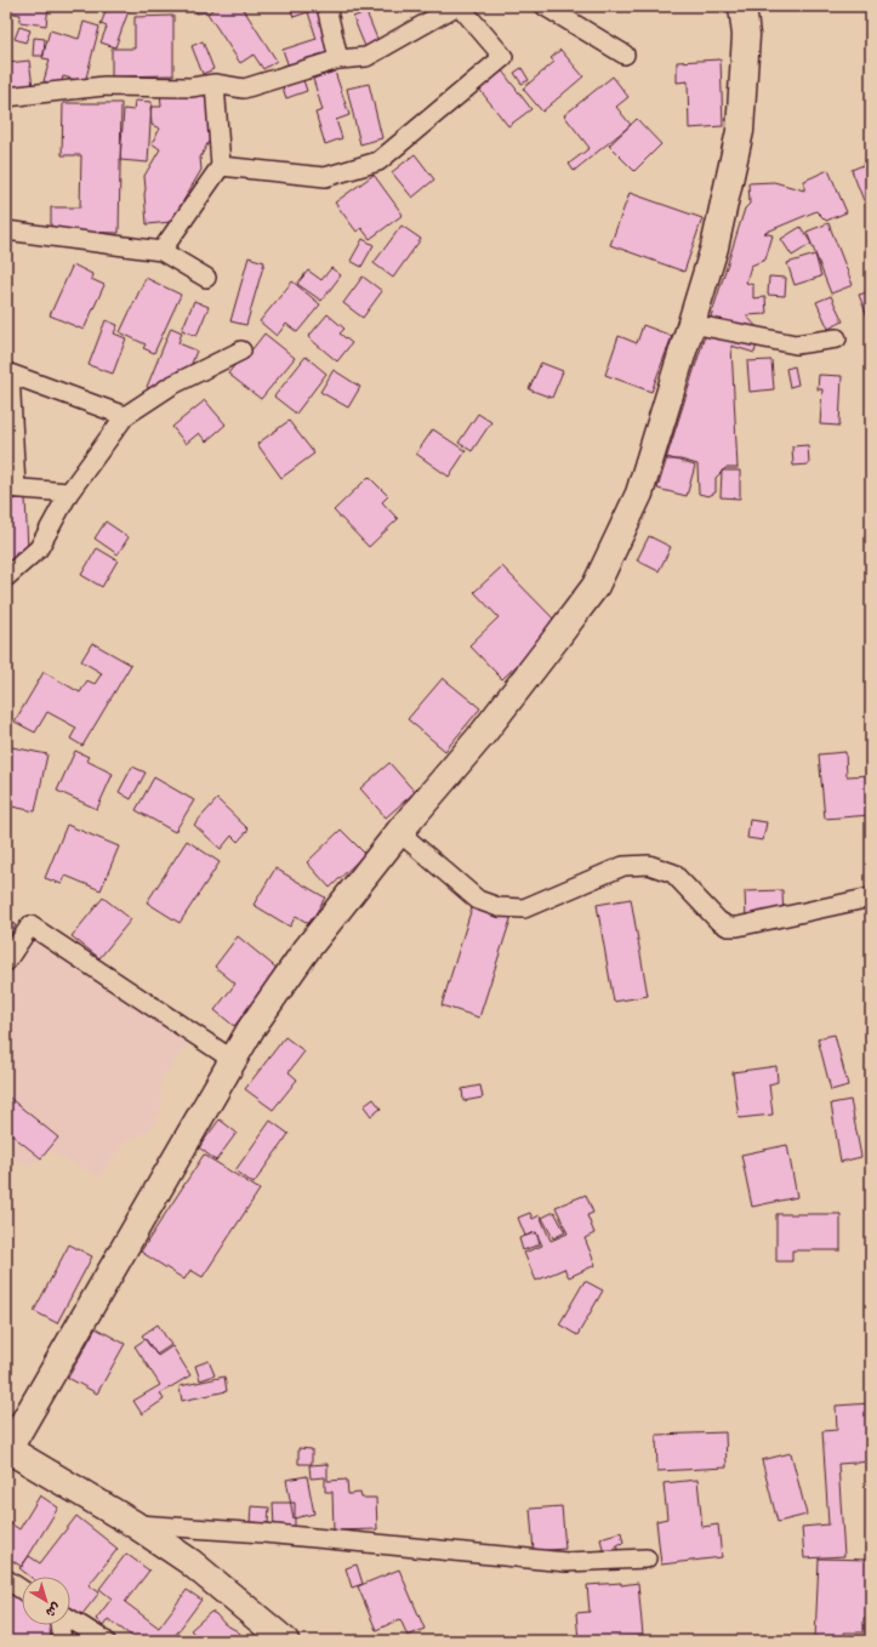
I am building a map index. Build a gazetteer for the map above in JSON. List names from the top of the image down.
{
  "north": "bottom right"
}
